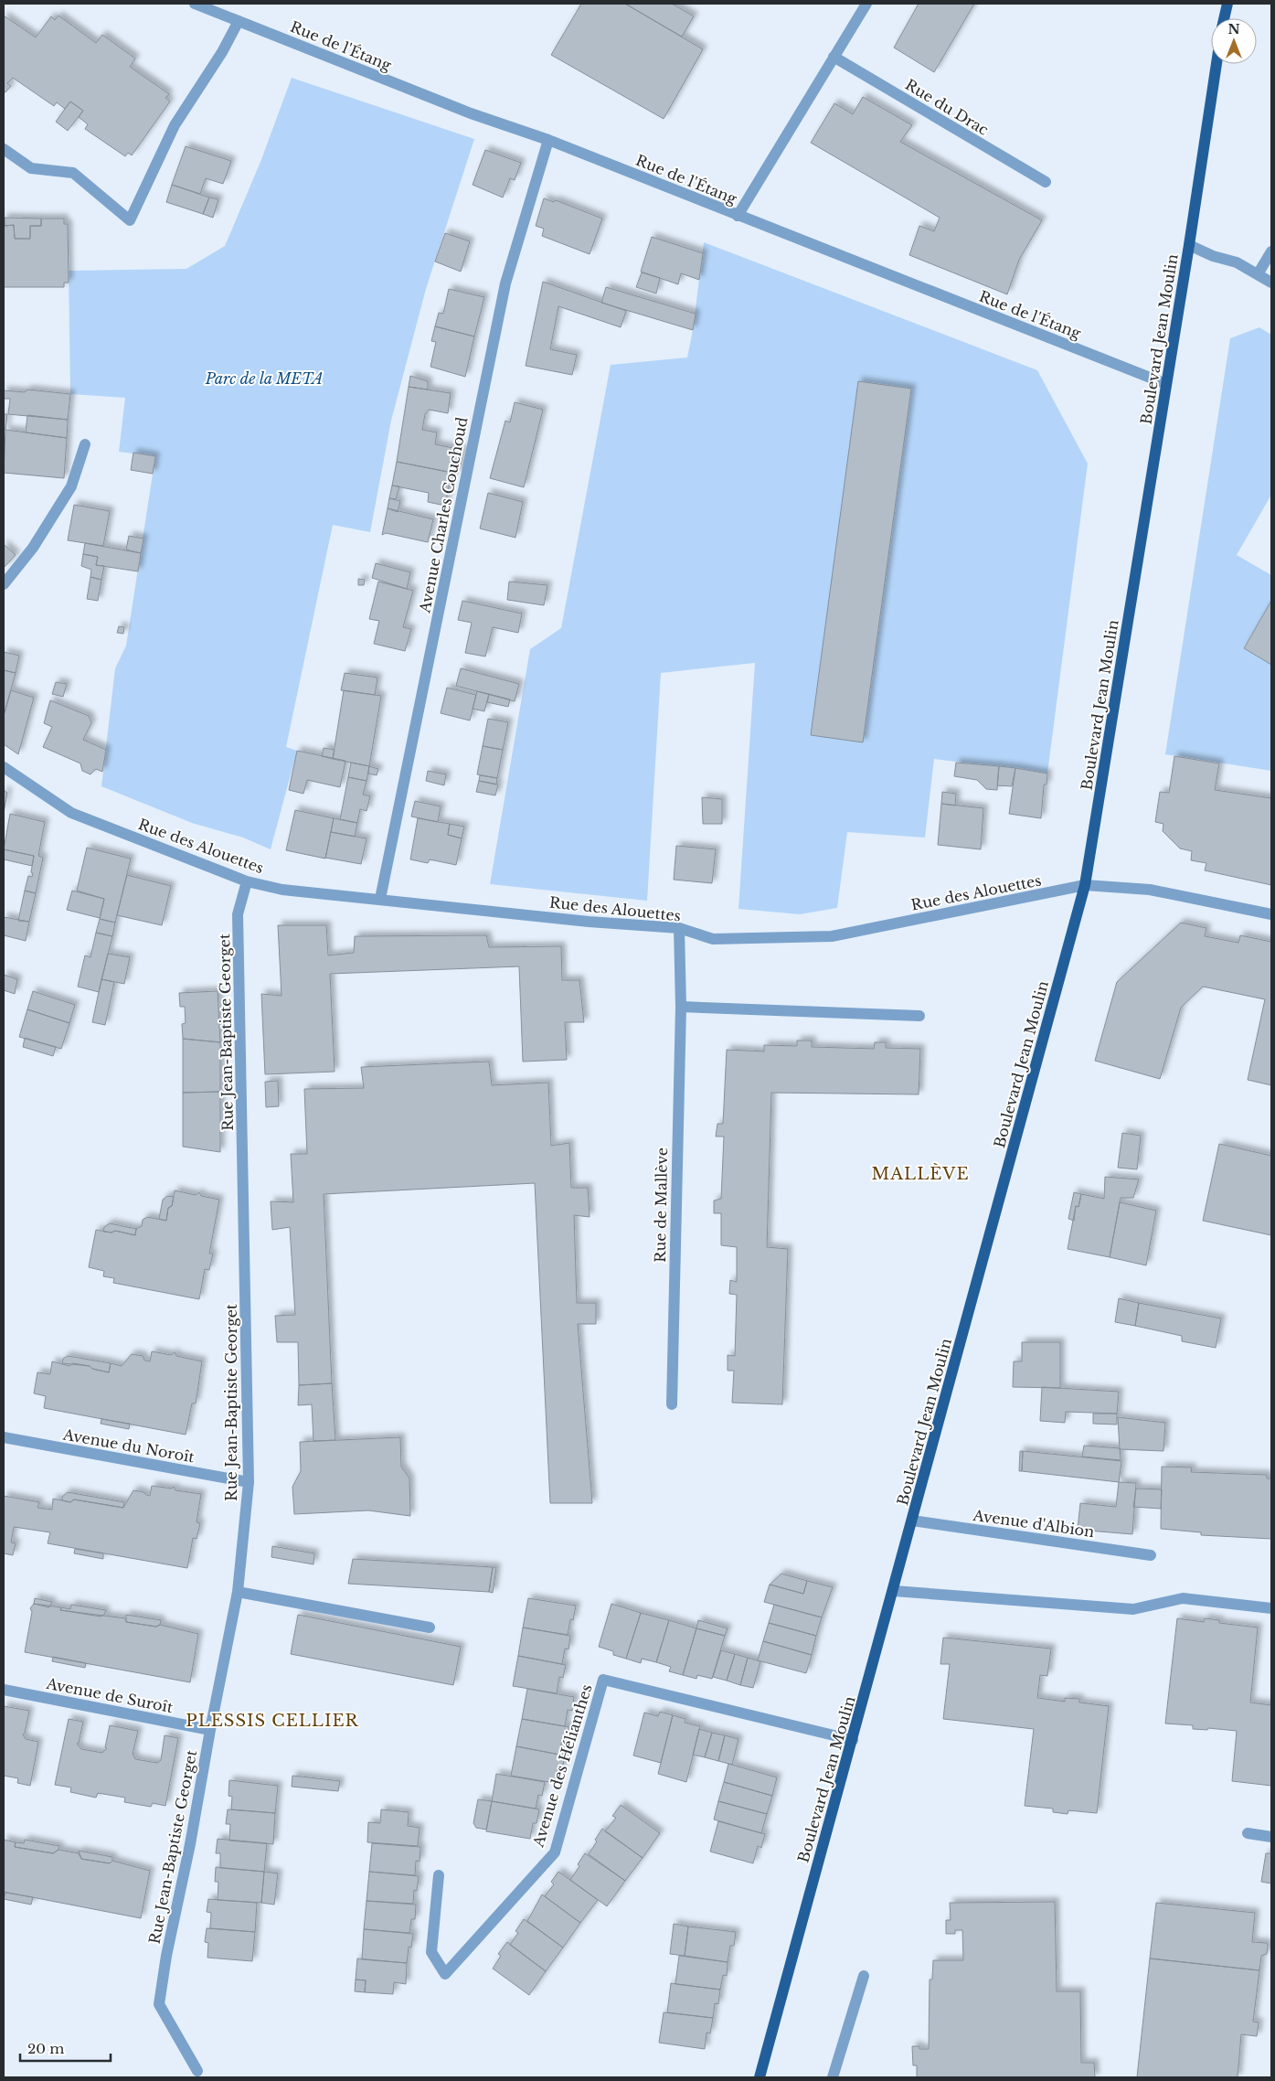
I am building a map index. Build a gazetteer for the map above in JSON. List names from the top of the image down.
{
  "streets": {
    "main road": ["Boulevard Jean Moulin"],
    "street": [
      "Rue de l'Étang",
      "Rue du Drac",
      "Avenue Charles Couchoud",
      "Rue des Alouettes",
      "Rue Jean-Baptiste Georget",
      "Rue de Mallève",
      "Avenue du Noroît",
      "Avenue d'Albion",
      "Avenue de Suroît",
      "Avenue des Hélianthes"
    ]
  },
  "crossings": [
    ["Rue de l'Étang", "Boulevard Jean Moulin"],
    ["Rue de l'Étang", "Avenue Charles Couchoud"],
    ["Boulevard Jean Moulin", "Rue des Alouettes"],
    ["Boulevard Jean Moulin", "Avenue d'Albion"],
    ["Boulevard Jean Moulin", "Avenue des Hélianthes"],
    ["Avenue Charles Couchoud", "Rue des Alouettes"],
    ["Rue des Alouettes", "Rue Jean-Baptiste Georget"],
    ["Rue des Alouettes", "Rue de Mallève"],
    ["Rue Jean-Baptiste Georget", "Avenue du Noroît"],
    ["Rue Jean-Baptiste Georget", "Avenue de Suroît"]
  ],
  "districts": ["MALLÈVE", "PLESSIS CELLIER"],
  "parks": ["Parc de la META"],
  "scale_bar": "20 m",
  "north": "top"
}
